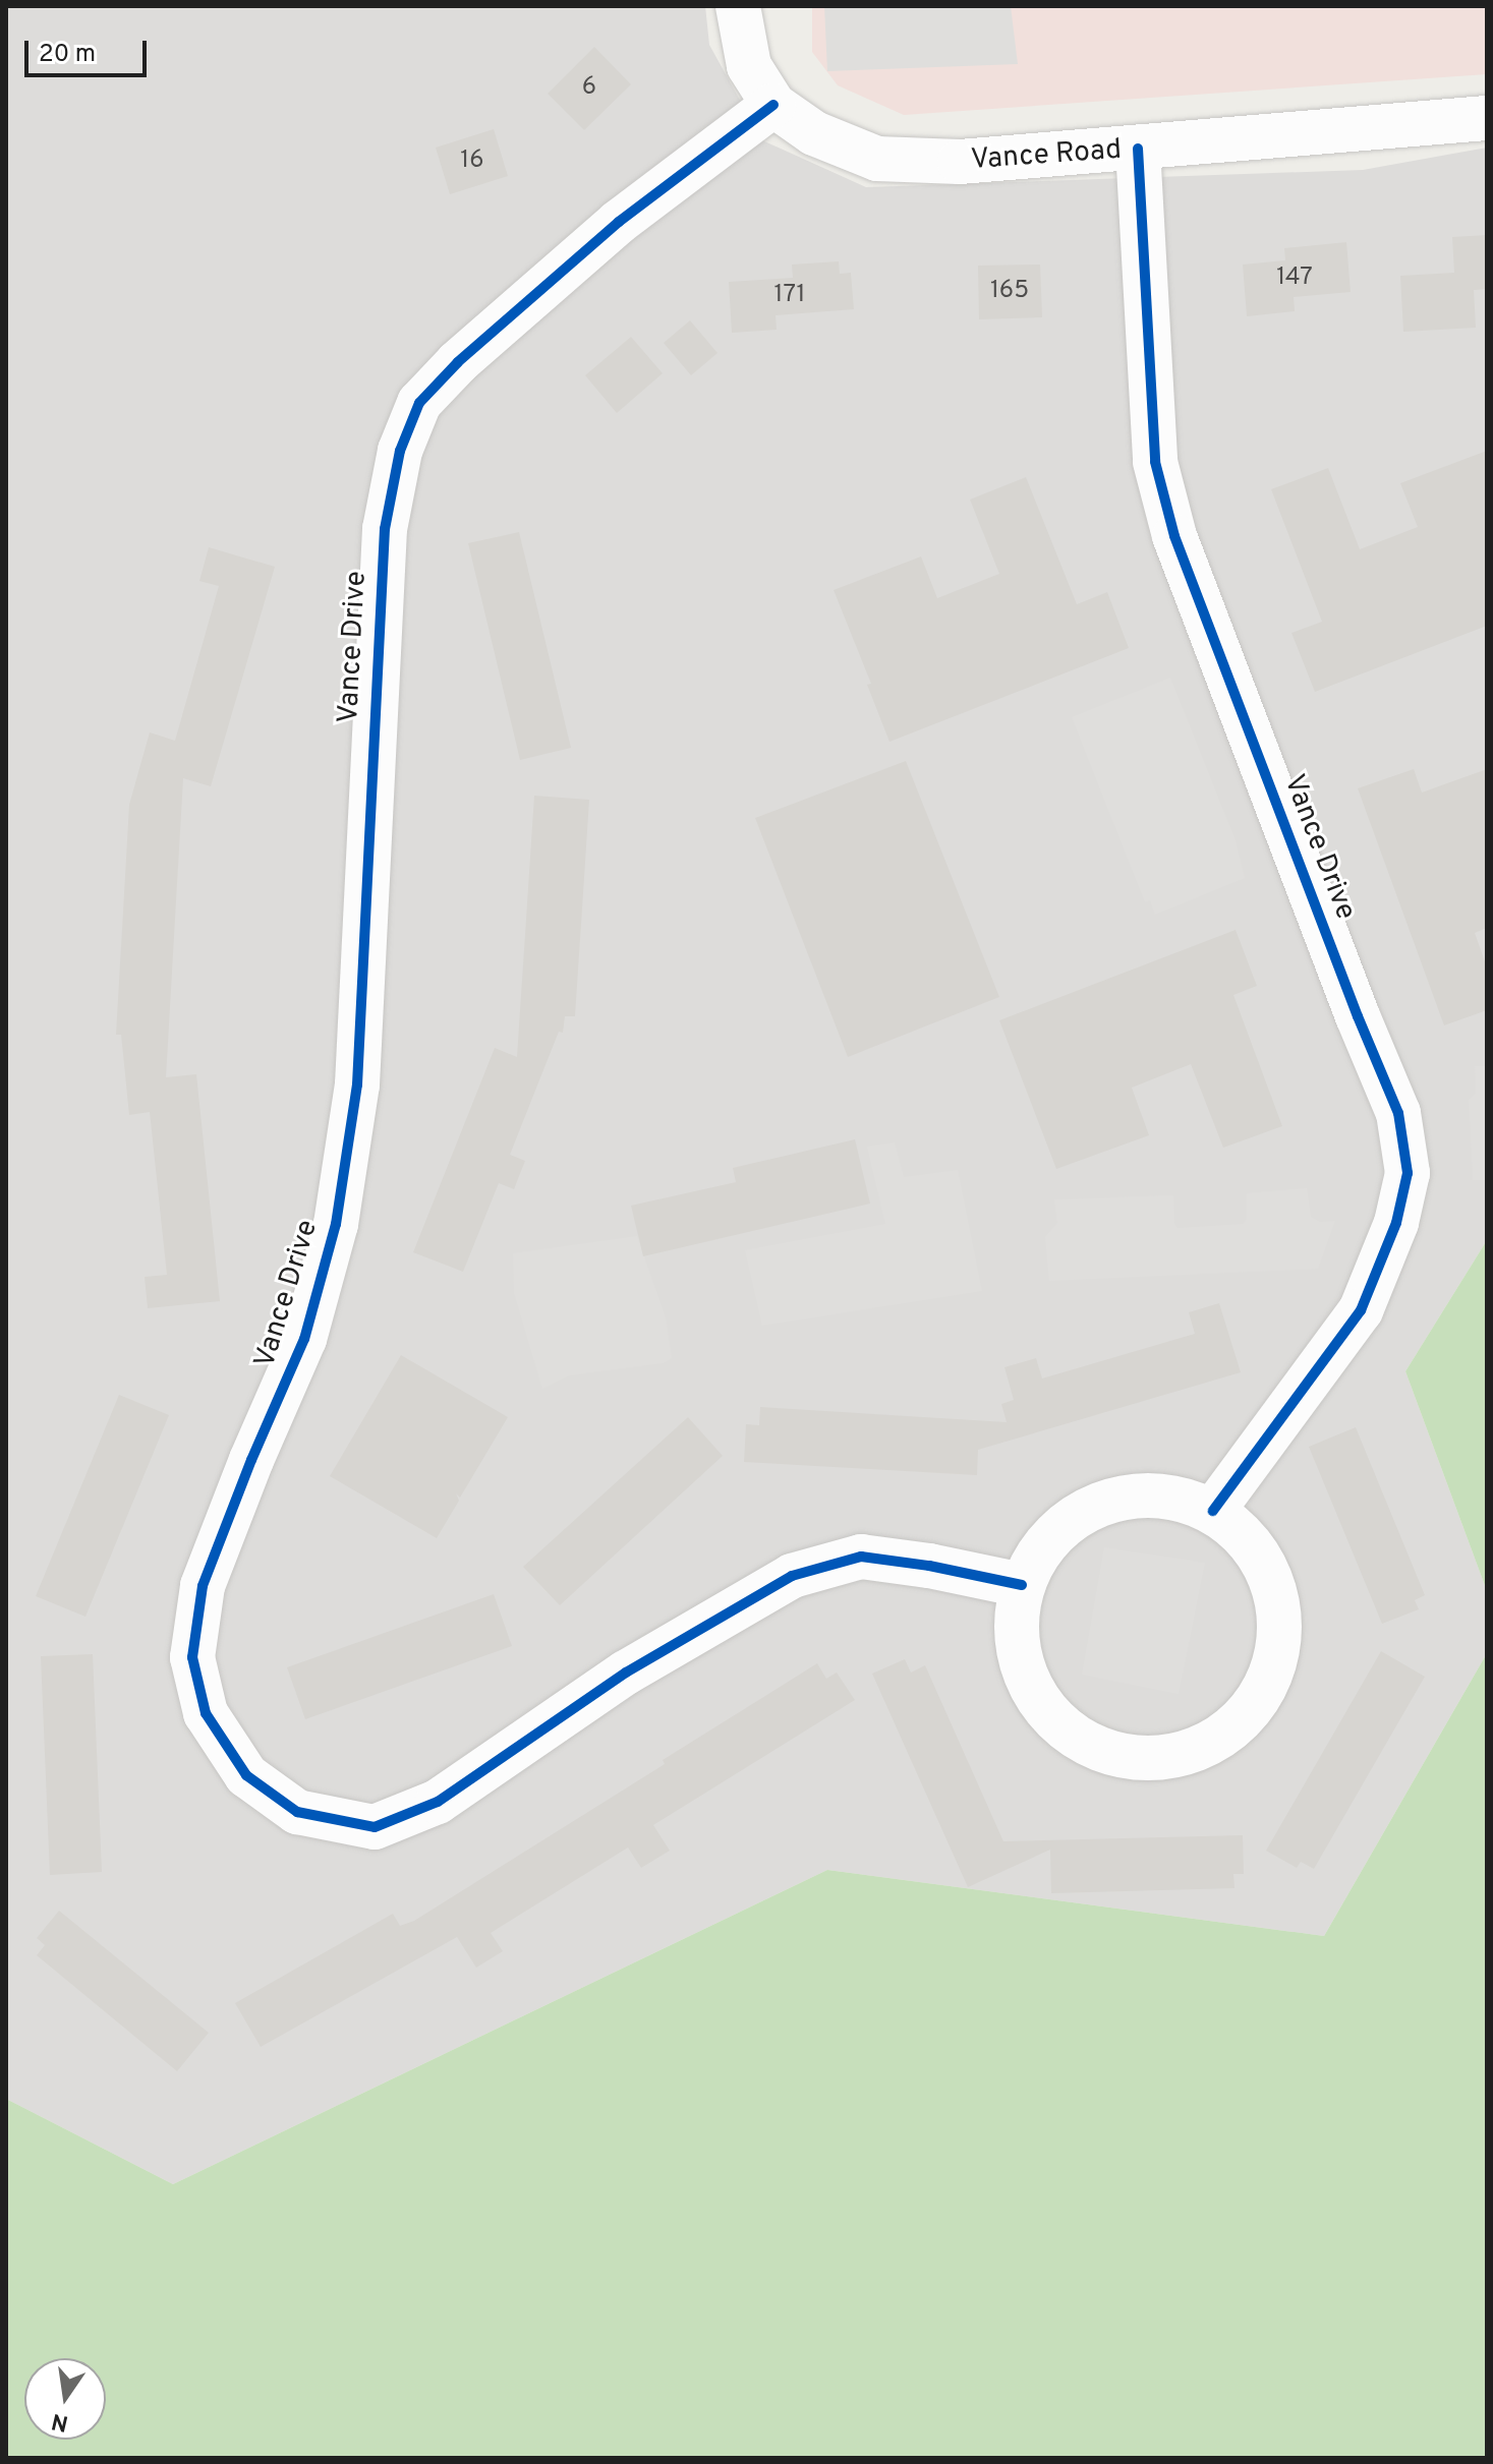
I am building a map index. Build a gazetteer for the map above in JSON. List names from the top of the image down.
{
  "streets": {
    "street": ["Vance Road", "Vance Drive"]
  },
  "crossings": [
    ["Vance Road", "Vance Drive"]
  ],
  "house_numbers": [
    "6",
    "16",
    "147",
    "165",
    "171"
  ],
  "scale_bar": "20 m",
  "north": "bottom"
}
